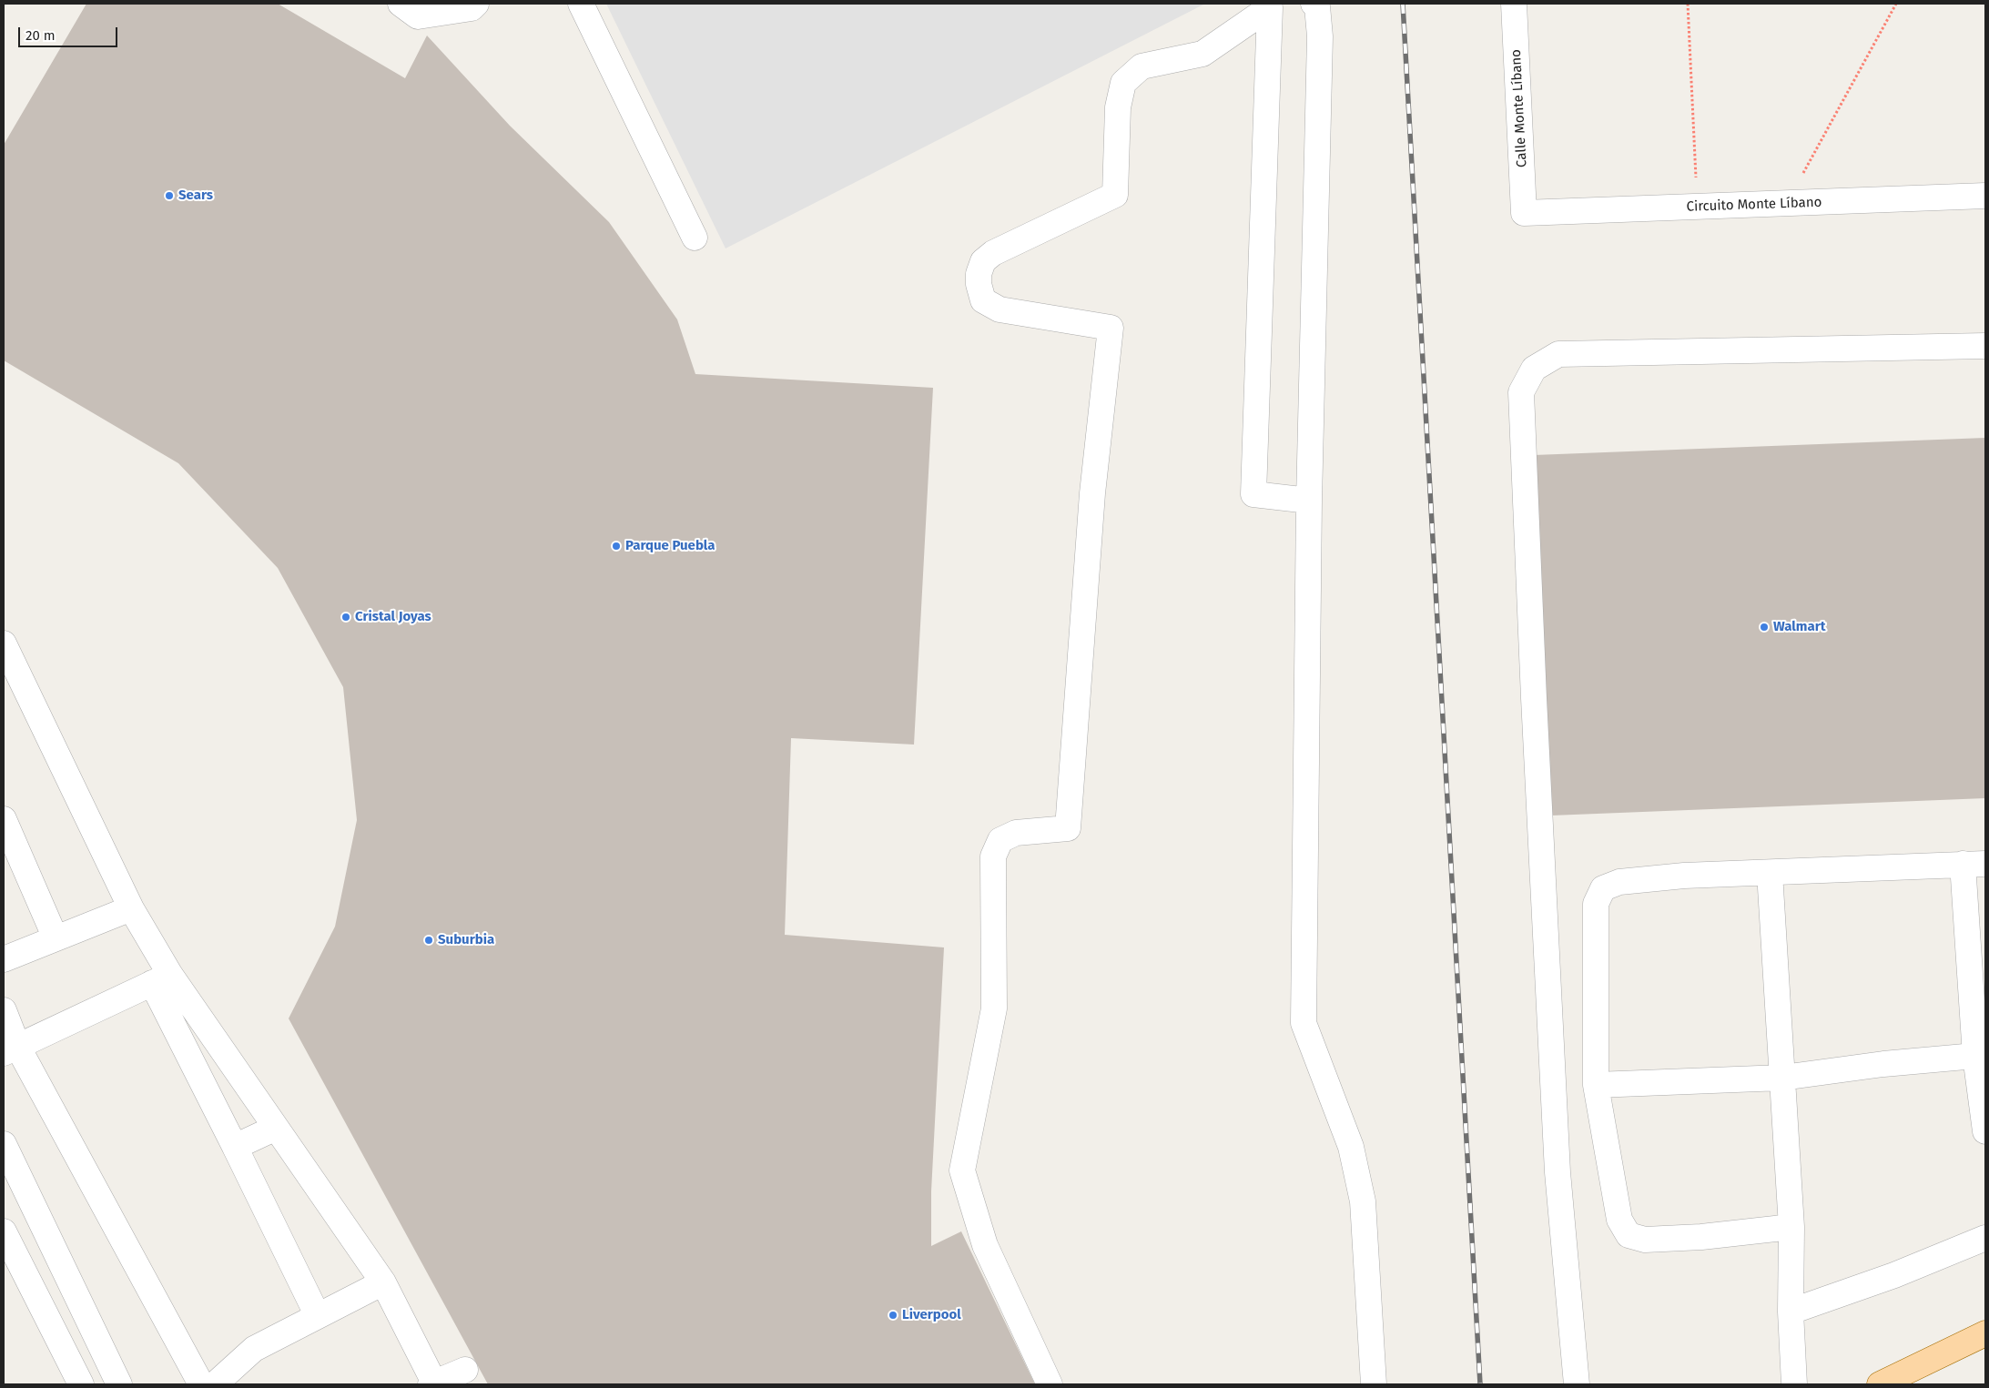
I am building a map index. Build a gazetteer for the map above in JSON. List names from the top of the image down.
{
  "streets": {
    "street": ["Calle Monte Líbano", "Circuito Monte Líbano"]
  },
  "crossings": [
    ["Calle Monte Líbano", "Circuito Monte Líbano"]
  ],
  "places": [
    "Sears",
    "Parque Puebla",
    "Cristal Joyas",
    "Walmart",
    "Suburbia",
    "Liverpool"
  ],
  "scale_bar": "20 m"
}
